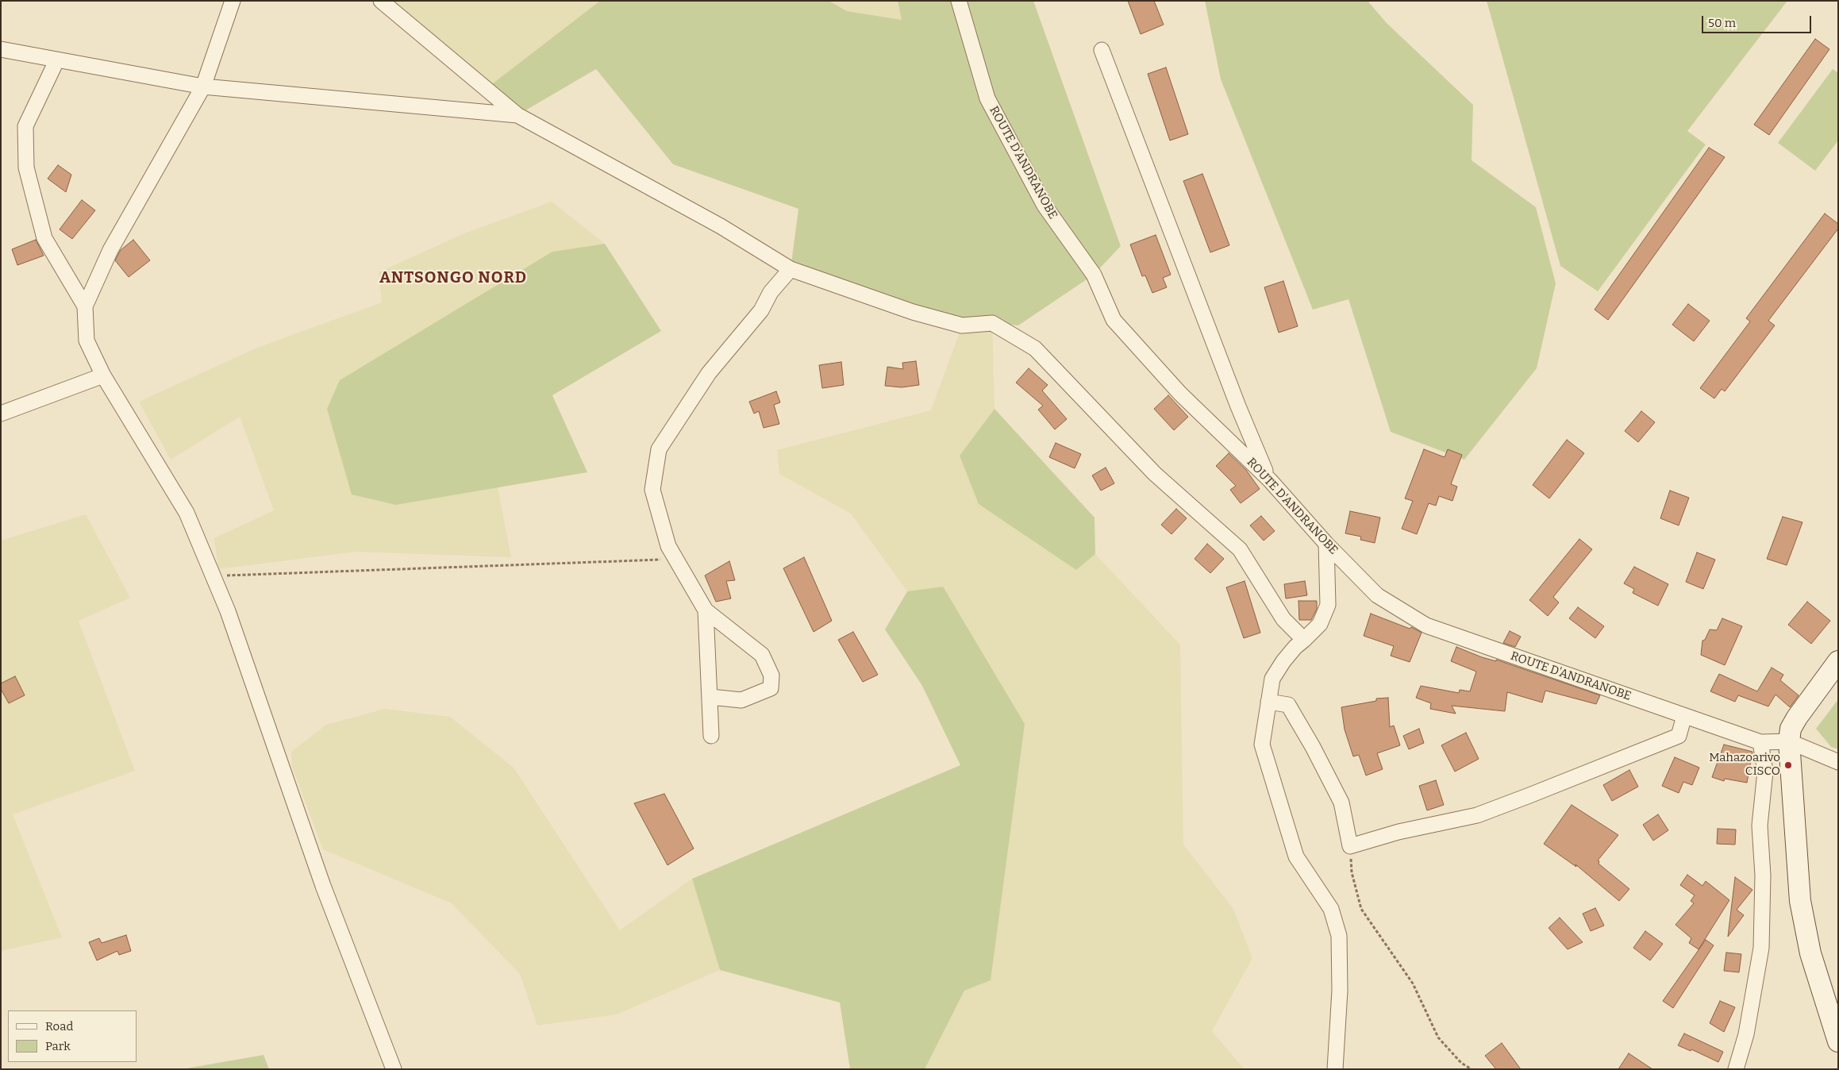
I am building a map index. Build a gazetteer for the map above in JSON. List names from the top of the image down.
{
  "streets": {
    "street": ["ROUTE D'ANDRANOBE"]
  },
  "districts": ["ANTSONGO NORD"],
  "places": ["Mahazoarivo CISCO"],
  "legend": ["Road", "Park"],
  "scale_bar": "50 m"
}
